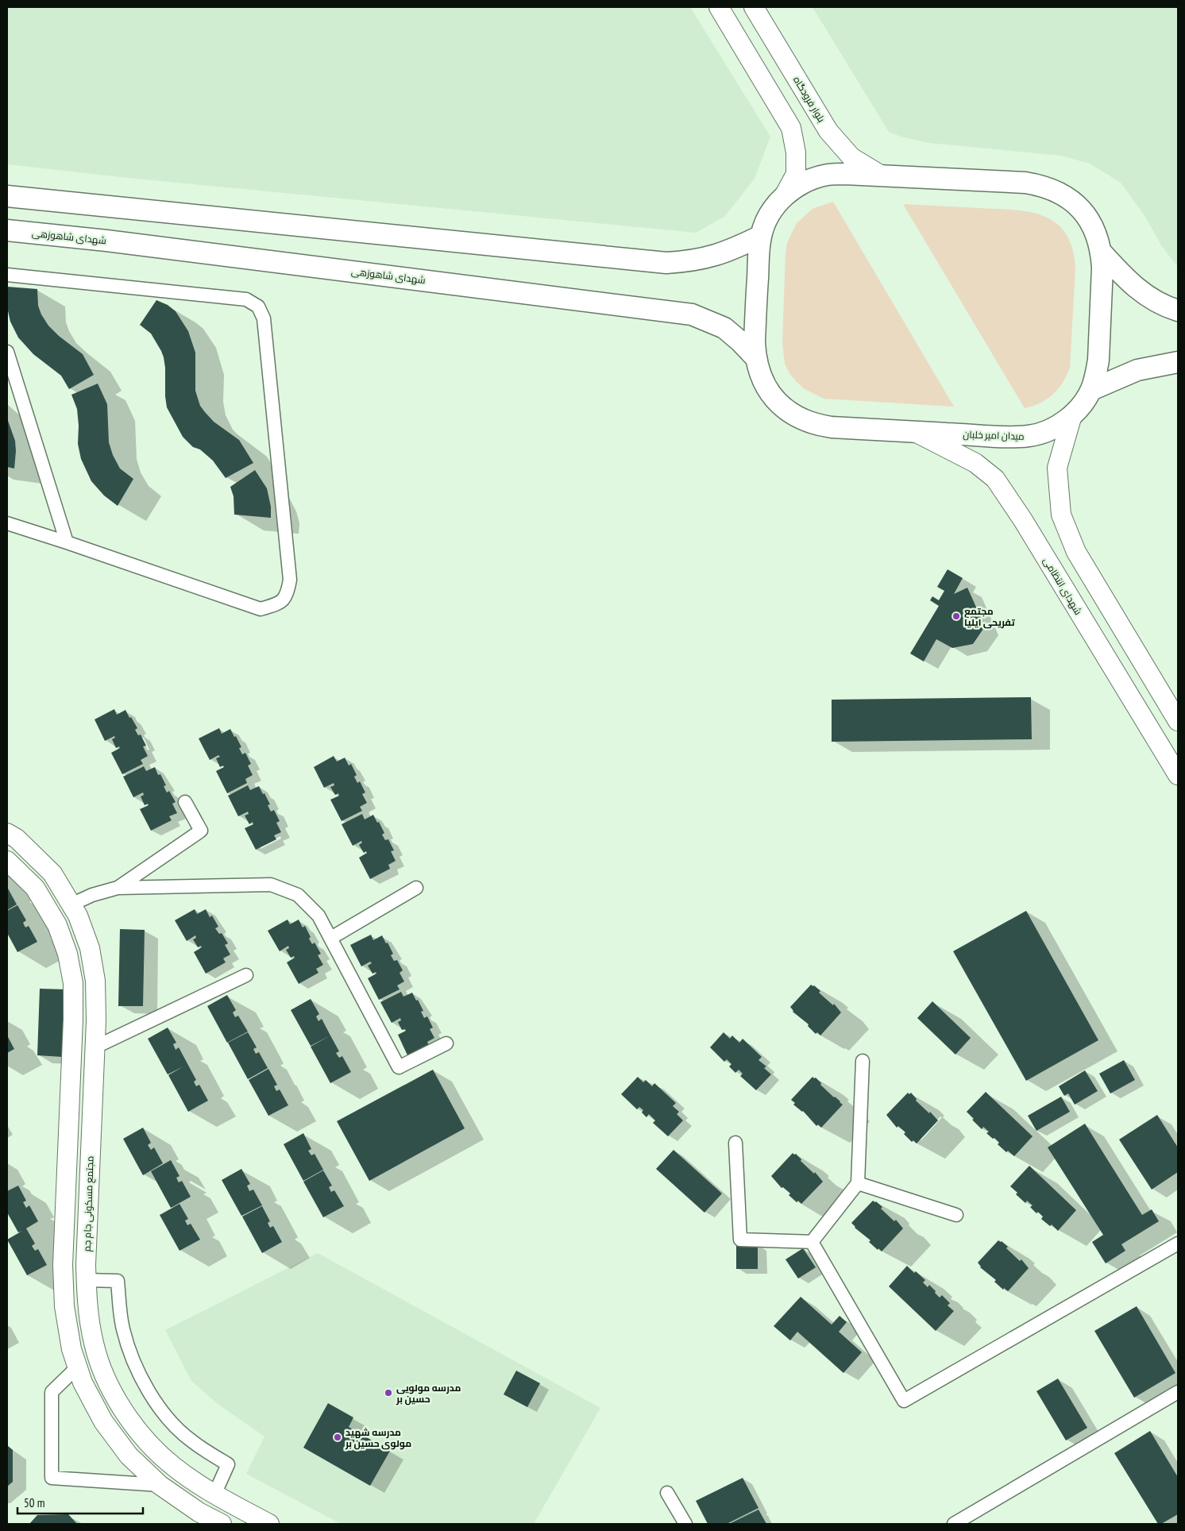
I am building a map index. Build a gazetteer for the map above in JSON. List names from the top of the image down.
{
  "streets": {
    "main road": ["شهدای شاهوزهی", "میدان امیر خلبان"],
    "street": ["بلوار فرودگاه", "شهدای انتظامی", "مجتمع مسکونی جام جم"]
  },
  "crossings": [
    ["بلوار فرودگاه", "میدان امیر خلبان"],
    ["شهدای شاهوزهی", "میدان امیر خلبان"],
    ["میدان امیر خلبان", "شهدای انتظامی"]
  ],
  "places": ["مجتمع تفریحی ایلیا", "مدرسه مولویی حسین بر", "مدرسه شهید مولوی حسین بر"],
  "scale_bar": "50 m"
}
